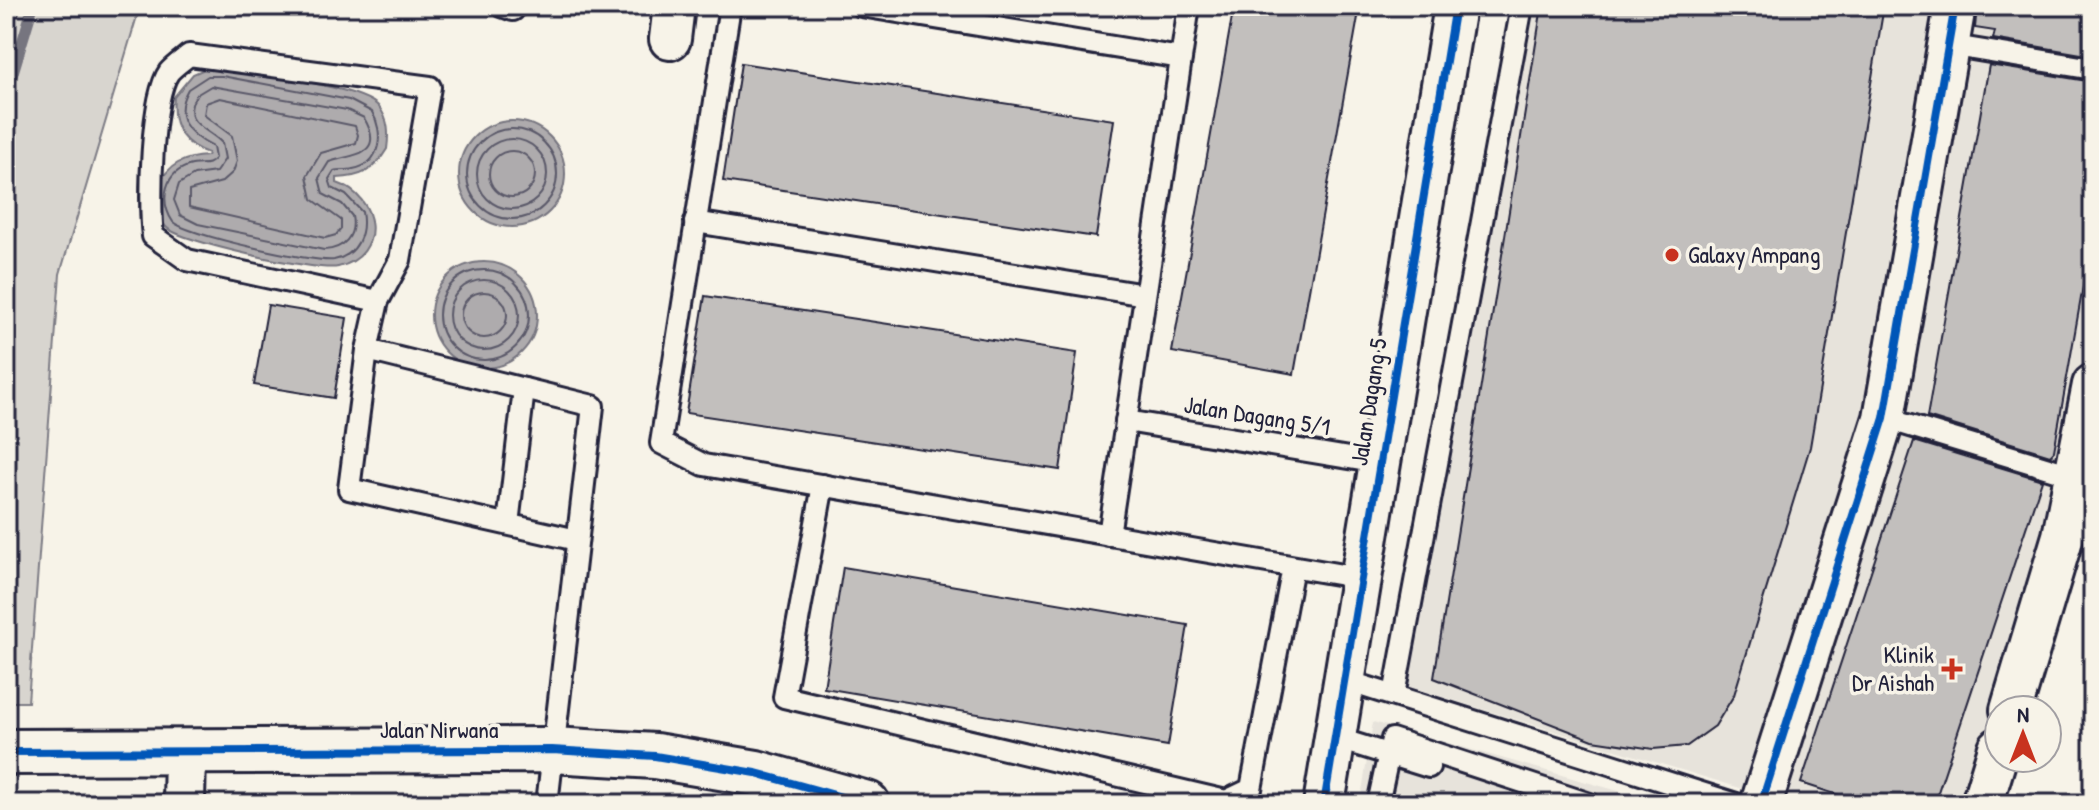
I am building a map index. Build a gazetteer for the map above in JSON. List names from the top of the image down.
{
  "streets": {
    "street": ["Jalan Dagang 5", "Jalan Nirwana"],
    "lane": ["Jalan Dagang 5/1"]
  },
  "crossings": [
    ["Jalan Dagang 5", "Jalan Dagang 5/1"]
  ],
  "places": {
    "other": ["Galaxy Ampang"],
    "health": ["Klinik Dr Aishah"]
  },
  "north": "top"
}
